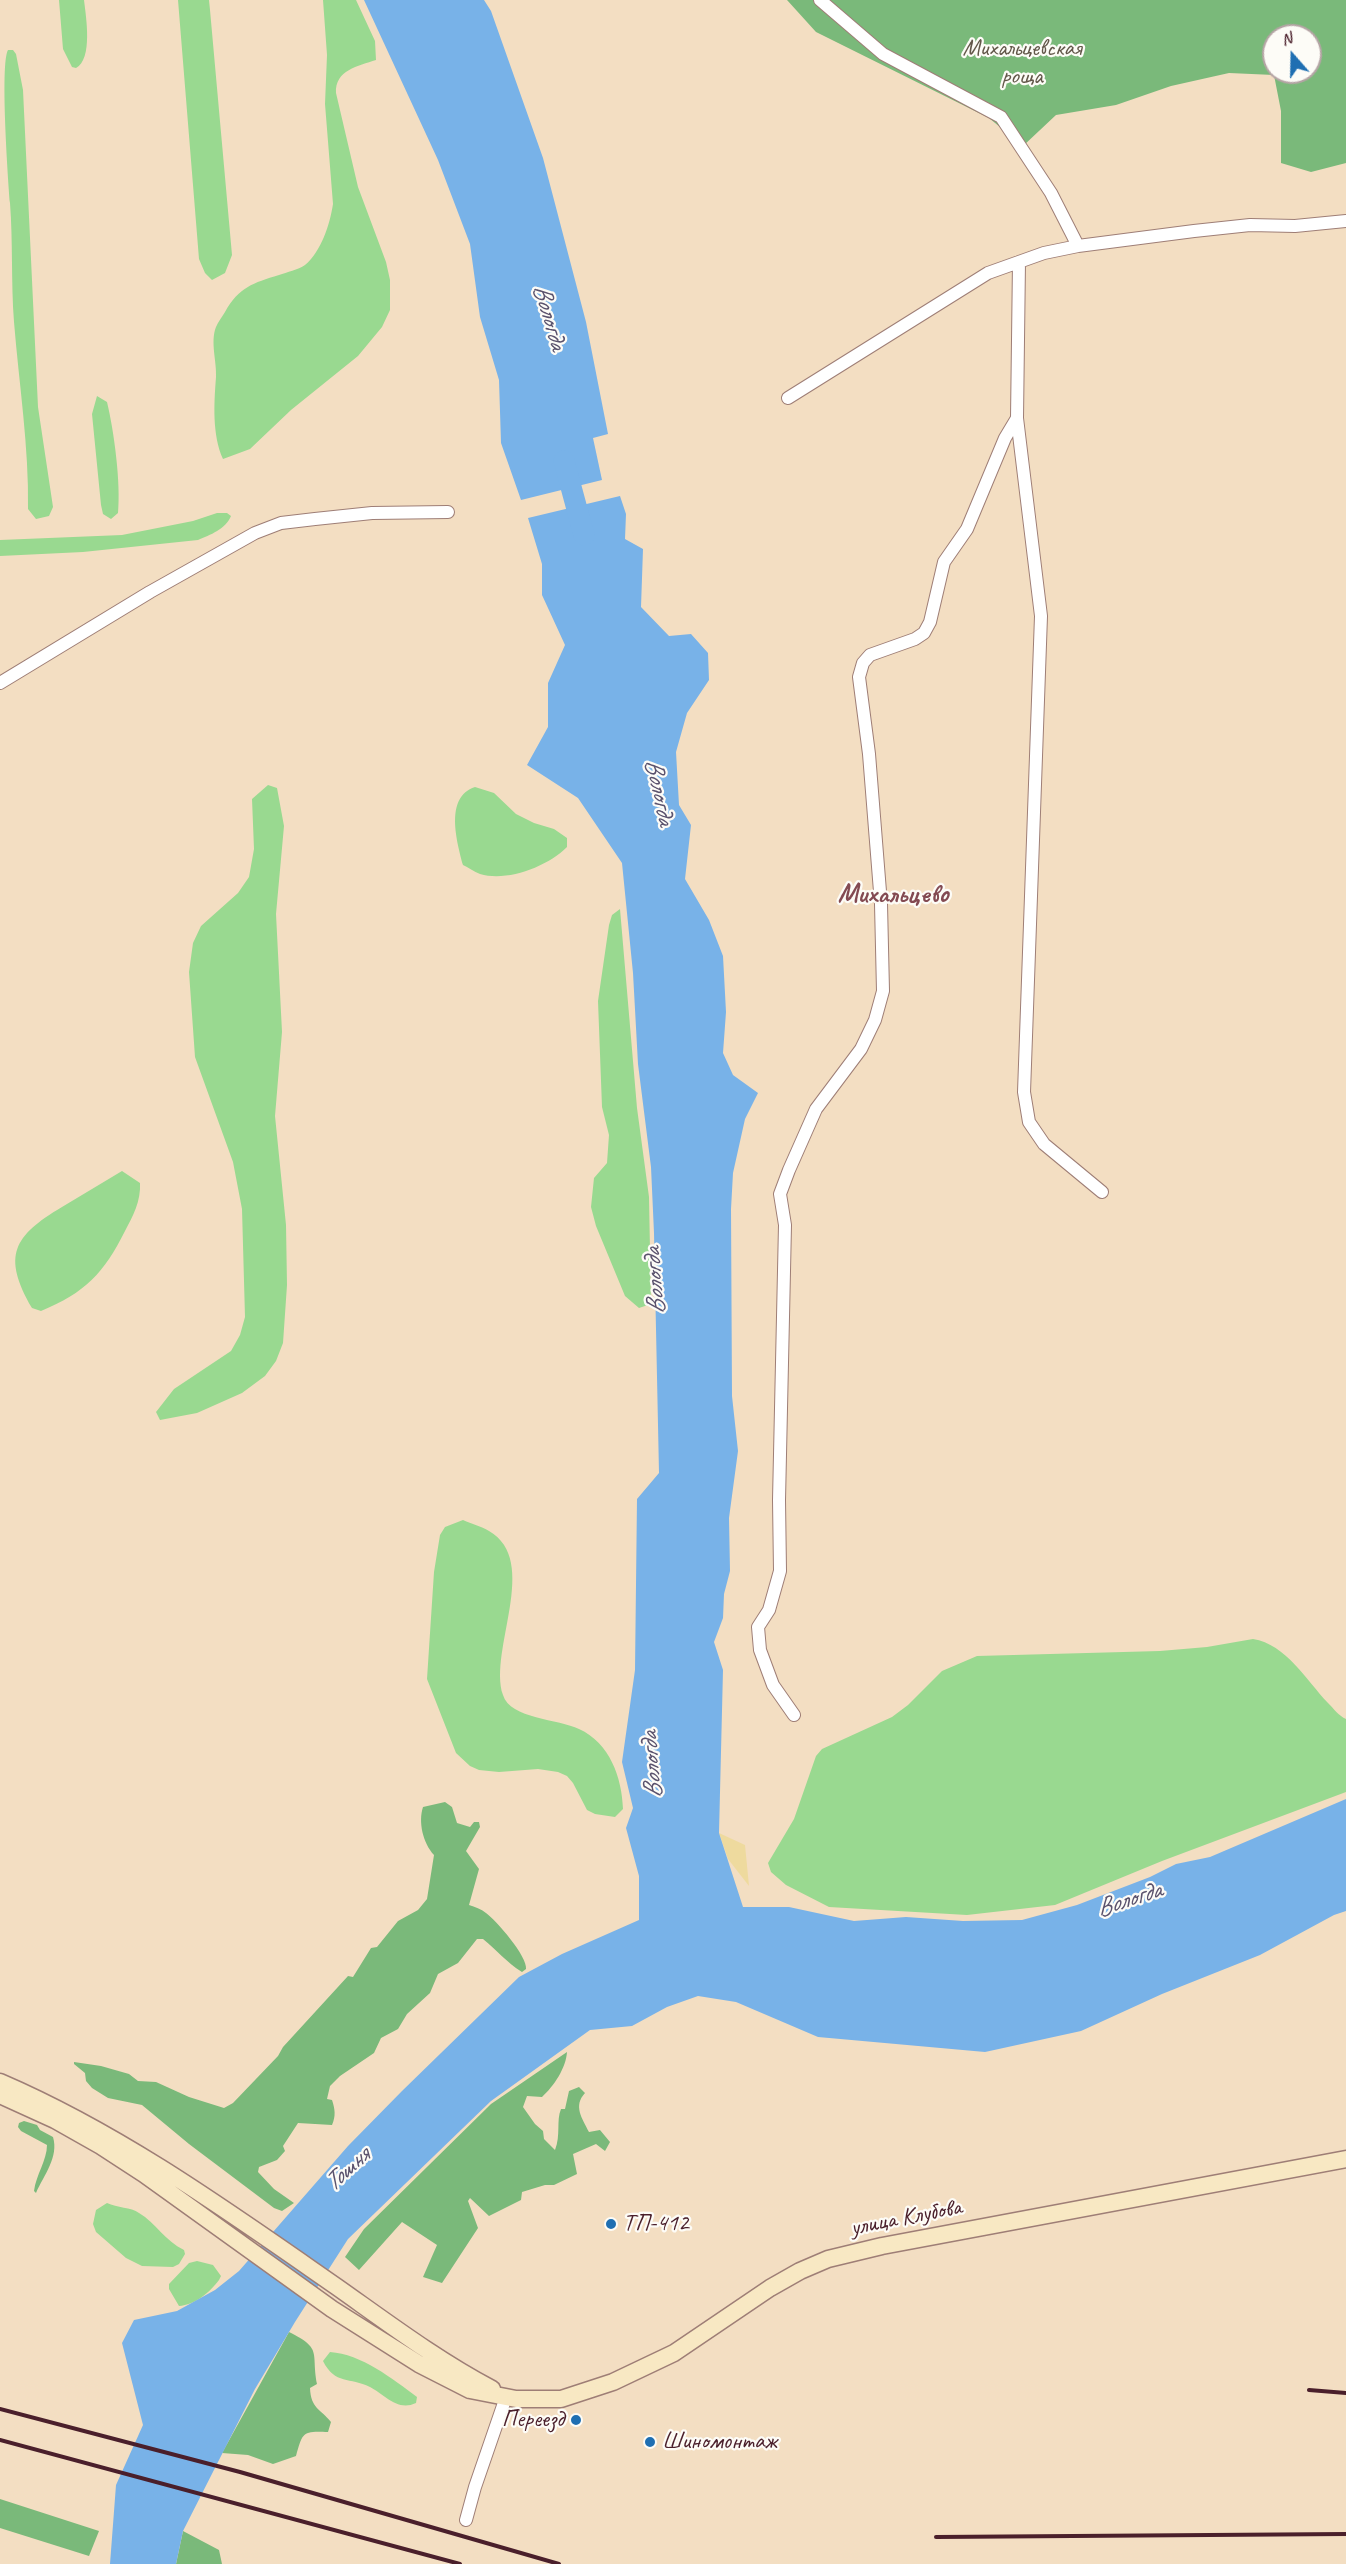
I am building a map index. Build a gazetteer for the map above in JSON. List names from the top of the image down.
{
  "streets": {
    "main road": ["улица Клубова"]
  },
  "districts": ["Михальцево"],
  "water": ["Вологда", "Тошня"],
  "parks": ["Михальцевская роща"],
  "places": ["ТП-412", "Переезд", "Шиномонтаж"],
  "north": "top"
}
